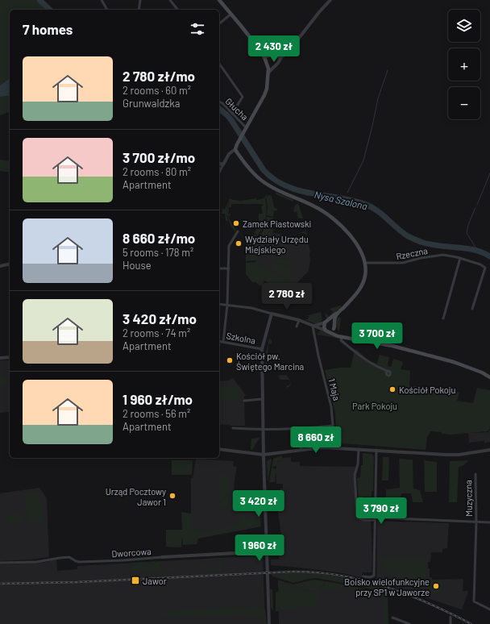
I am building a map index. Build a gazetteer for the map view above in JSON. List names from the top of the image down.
{
  "streets": {
    "street": [
      "Głucha",
      "Rzeczna",
      "Szkolna",
      "1 Maja",
      "Muzyczna",
      "Dworcowa"
    ]
  },
  "water": ["Nysa Szalona"],
  "parks": ["Park Pokoju"],
  "places": {
    "other": [
      "Zamek Piastowski",
      "Wydziały Urzędu Miejskiego",
      "Kościół pw. Świętego Marcina",
      "Kościół Pokoju",
      "Urząd Pocztowy Jawor 1",
      "Boisko wielofunkcyjne przy SP1 w Jaworze"
    ],
    "transit": ["Jawor"]
  },
  "page": {
    "map_buttons": ["+", "−"],
    "heading": "7 homes",
    "price": [
      "2 430 zł",
      "2 780 zł",
      "3 700 zł",
      "8 660 zł",
      "3 420 zł",
      "3 790 zł",
      "1 960 zł"
    ],
    "list": [
      {
        "name": "2 780 zł/mo",
        "note": "2 rooms · 60 m² · Grunwaldzka"
      },
      {
        "name": "3 700 zł/mo",
        "note": "2 rooms · 80 m² · Apartment"
      },
      {
        "name": "8 660 zł/mo",
        "note": "5 rooms · 178 m² · House"
      },
      {
        "name": "3 420 zł/mo",
        "note": "2 rooms · 74 m² · Apartment"
      },
      {
        "name": "1 960 zł/mo",
        "note": "2 rooms · 56 m² · Apartment"
      }
    ]
  }
}
